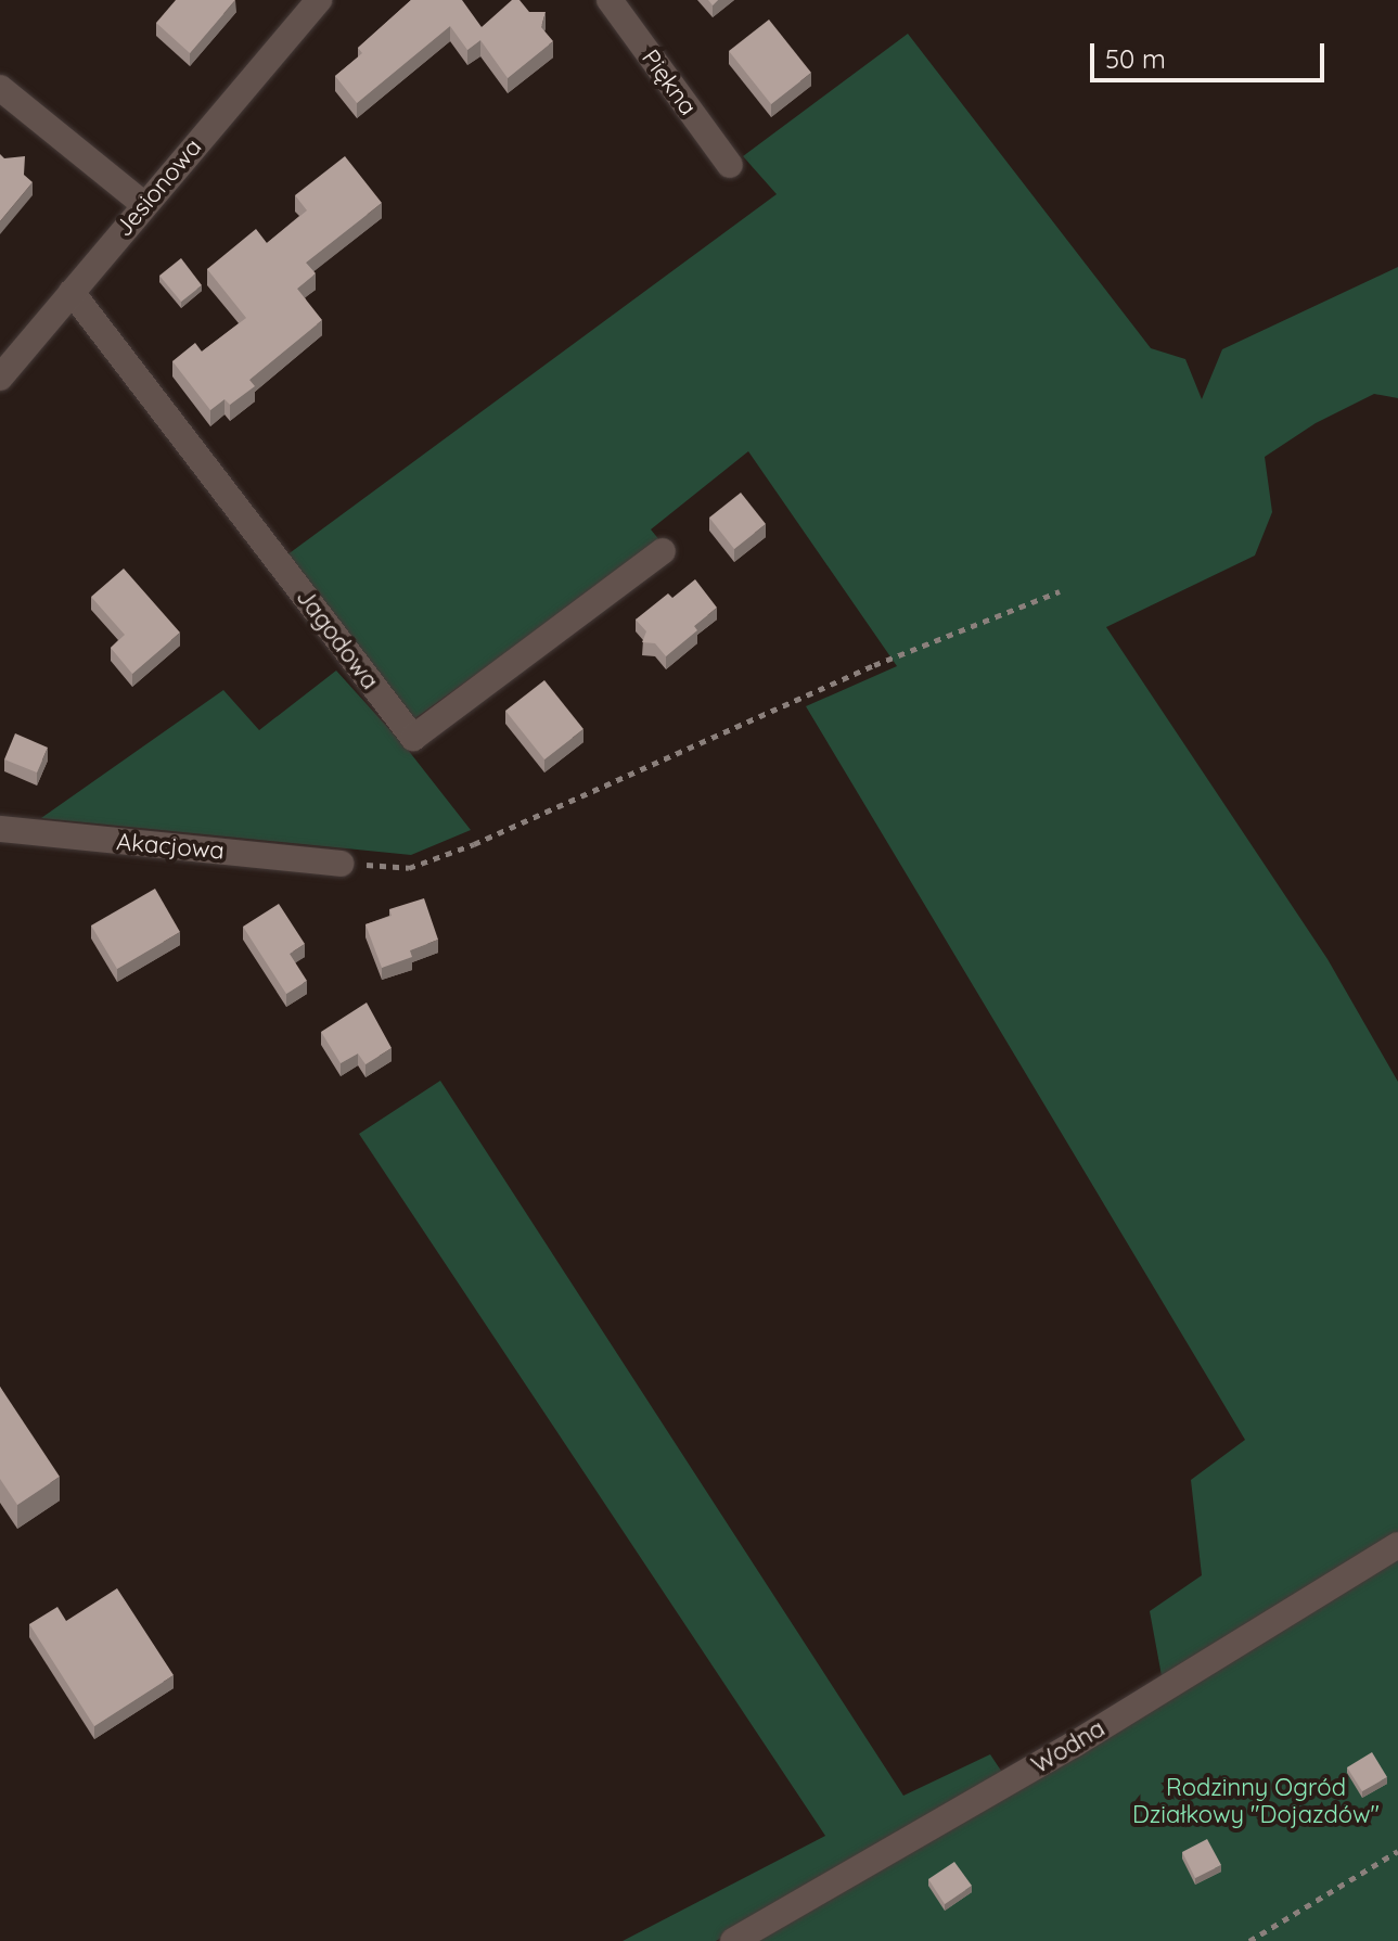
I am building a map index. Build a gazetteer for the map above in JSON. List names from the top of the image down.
{
  "streets": {
    "street": [
      "Piękna",
      "Jesionowa",
      "Jagodowa",
      "Akacjowa",
      "Wodna"
    ]
  },
  "crossings": [
    ["Jesionowa", "Jagodowa"]
  ],
  "parks": ["Rodzinny Ogród Działkowy \"Dojazdów\""],
  "scale_bar": "50 m"
}
